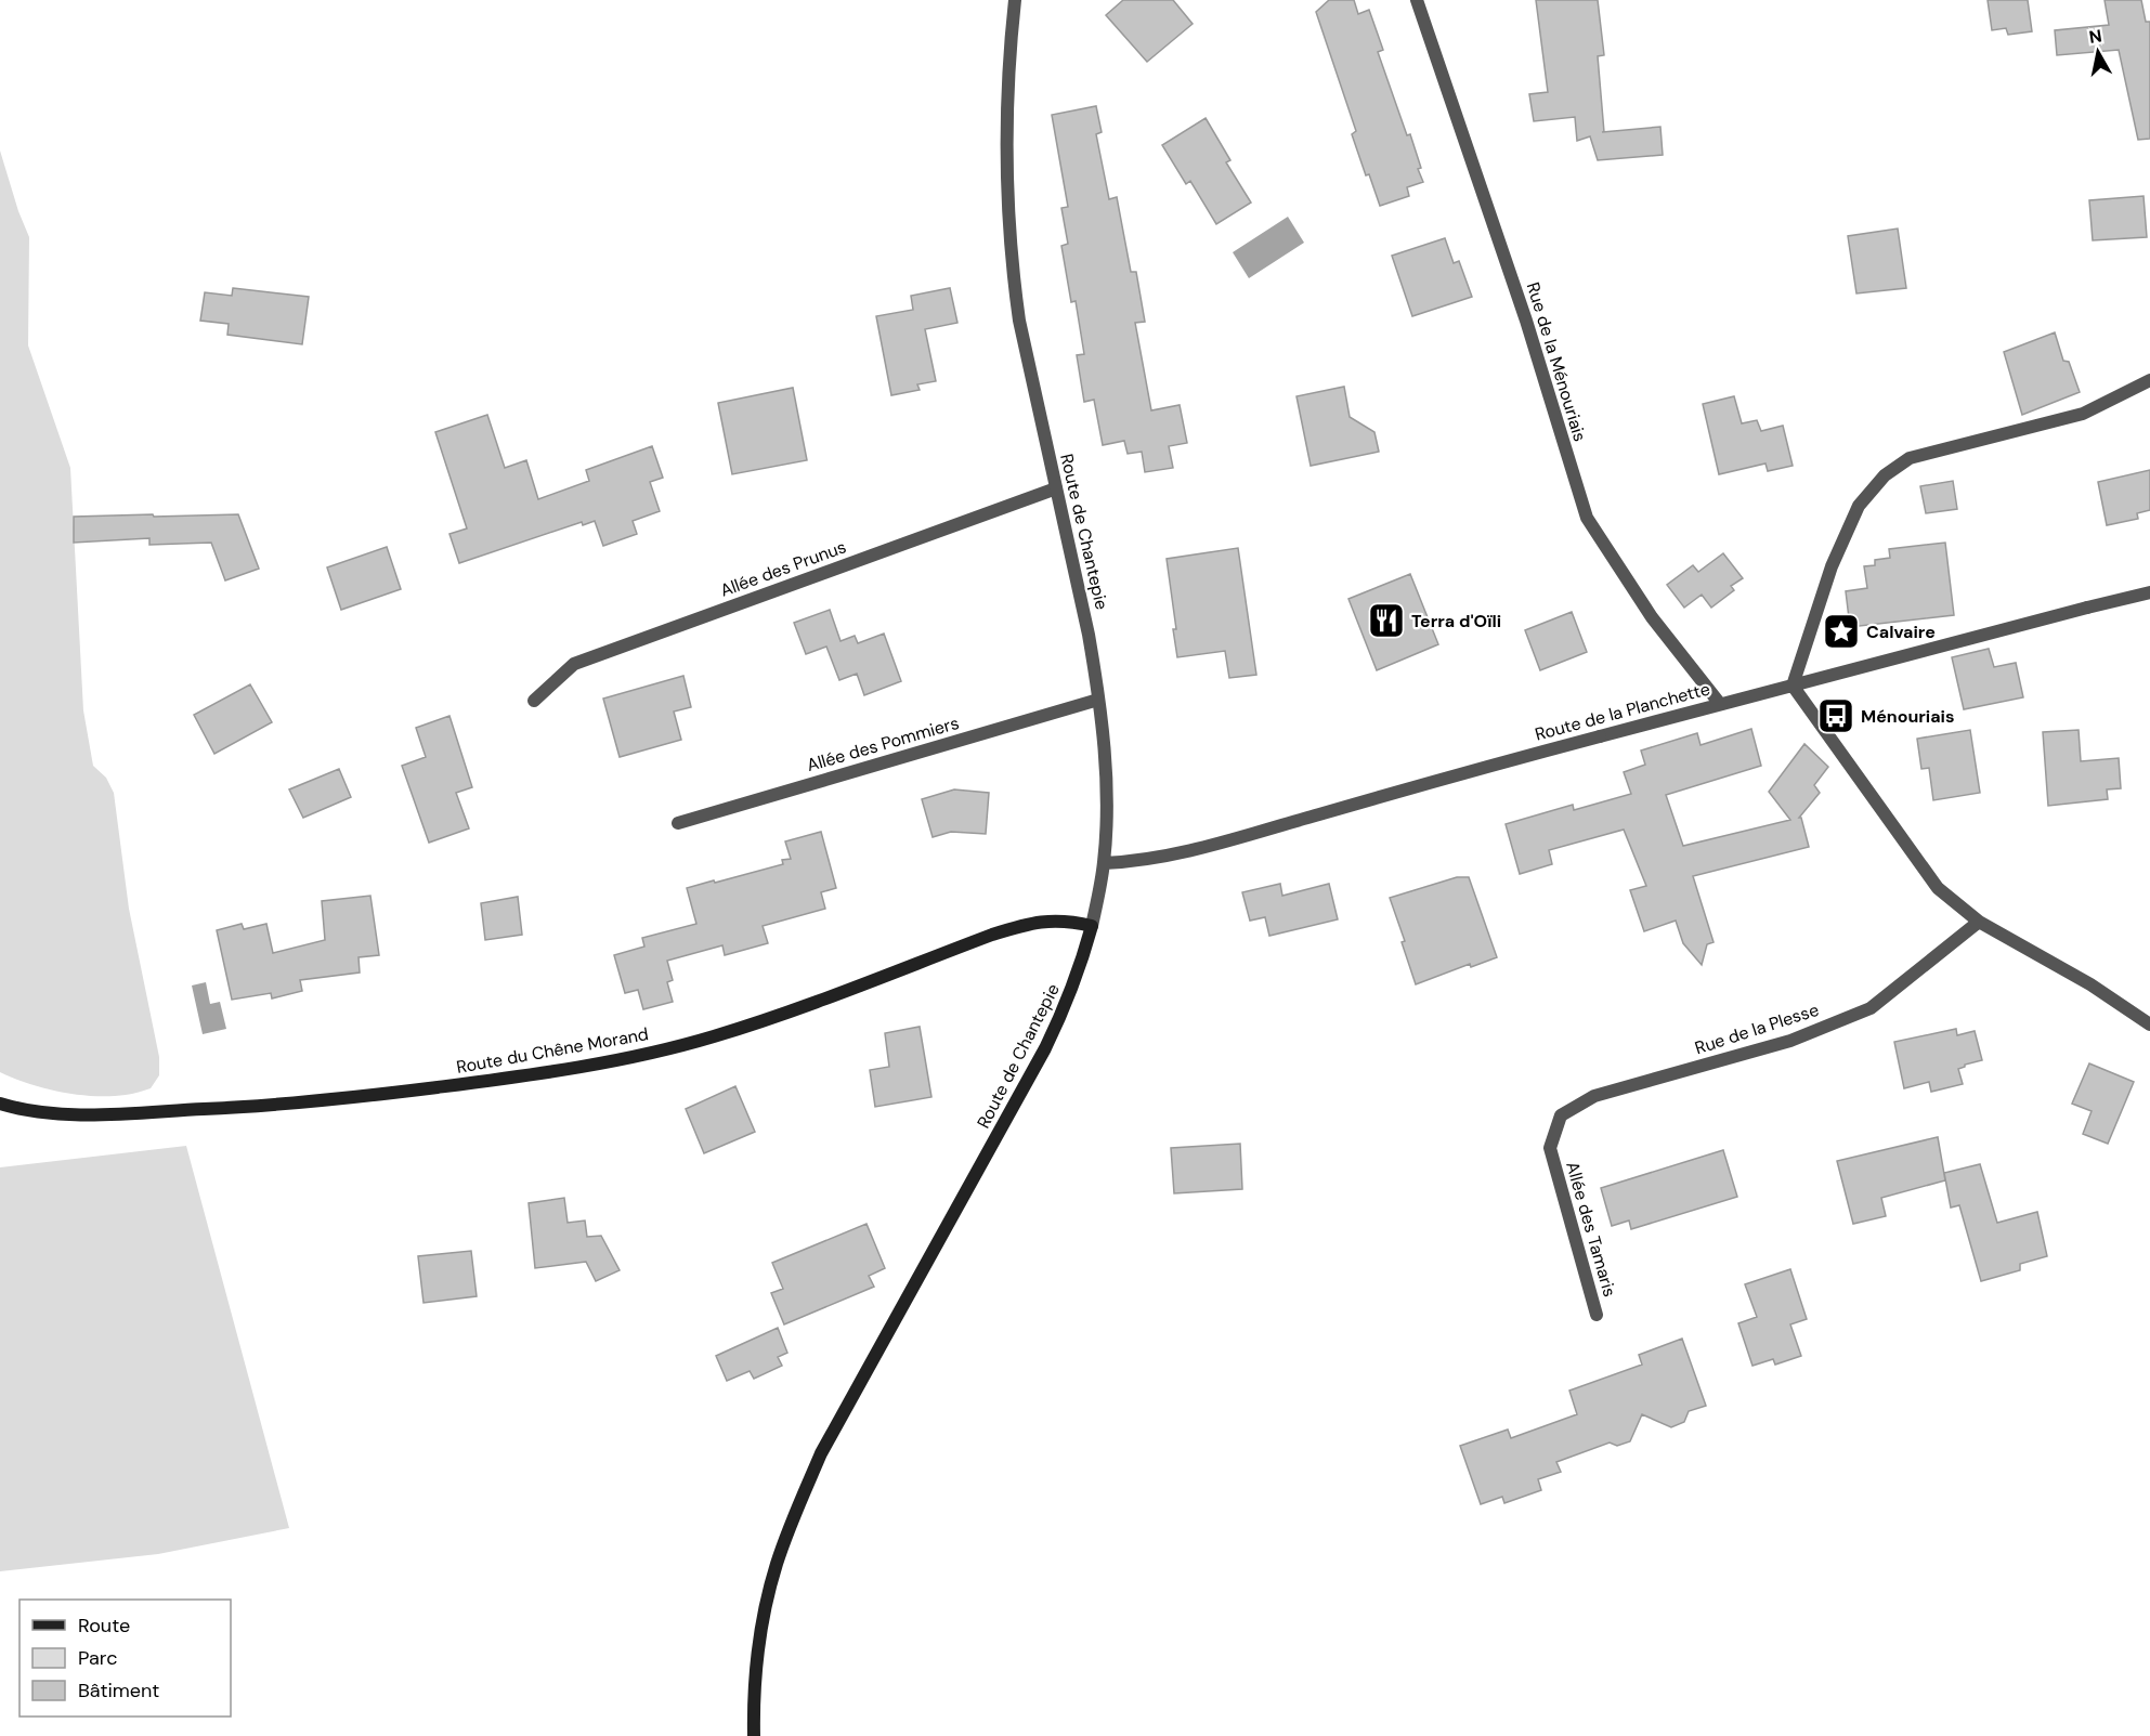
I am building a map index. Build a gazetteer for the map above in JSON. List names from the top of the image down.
{
  "streets": {
    "main road": ["Route de Chantepie", "Route du Chêne Morand"],
    "street": [
      "Rue de la Ménouriais",
      "Allée des Prunus",
      "Route de la Planchette",
      "Allée des Pommiers",
      "Rue de la Plesse",
      "Allée des Tamaris"
    ]
  },
  "crossings": [
    ["Rue de la Ménouriais", "Route de la Planchette"],
    ["Route de Chantepie", "Allée des Prunus"],
    ["Route de Chantepie", "Route de la Planchette"],
    ["Route de Chantepie", "Allée des Pommiers"],
    ["Route de Chantepie", "Route du Chêne Morand"],
    ["Rue de la Plesse", "Allée des Tamaris"]
  ],
  "places": {
    "restaurant": ["Terra d'Oïli"],
    "place": ["Calvaire"],
    "bus stop": ["Ménouriais"]
  },
  "legend": ["Route", "Parc", "Bâtiment"],
  "north": "top"
}
